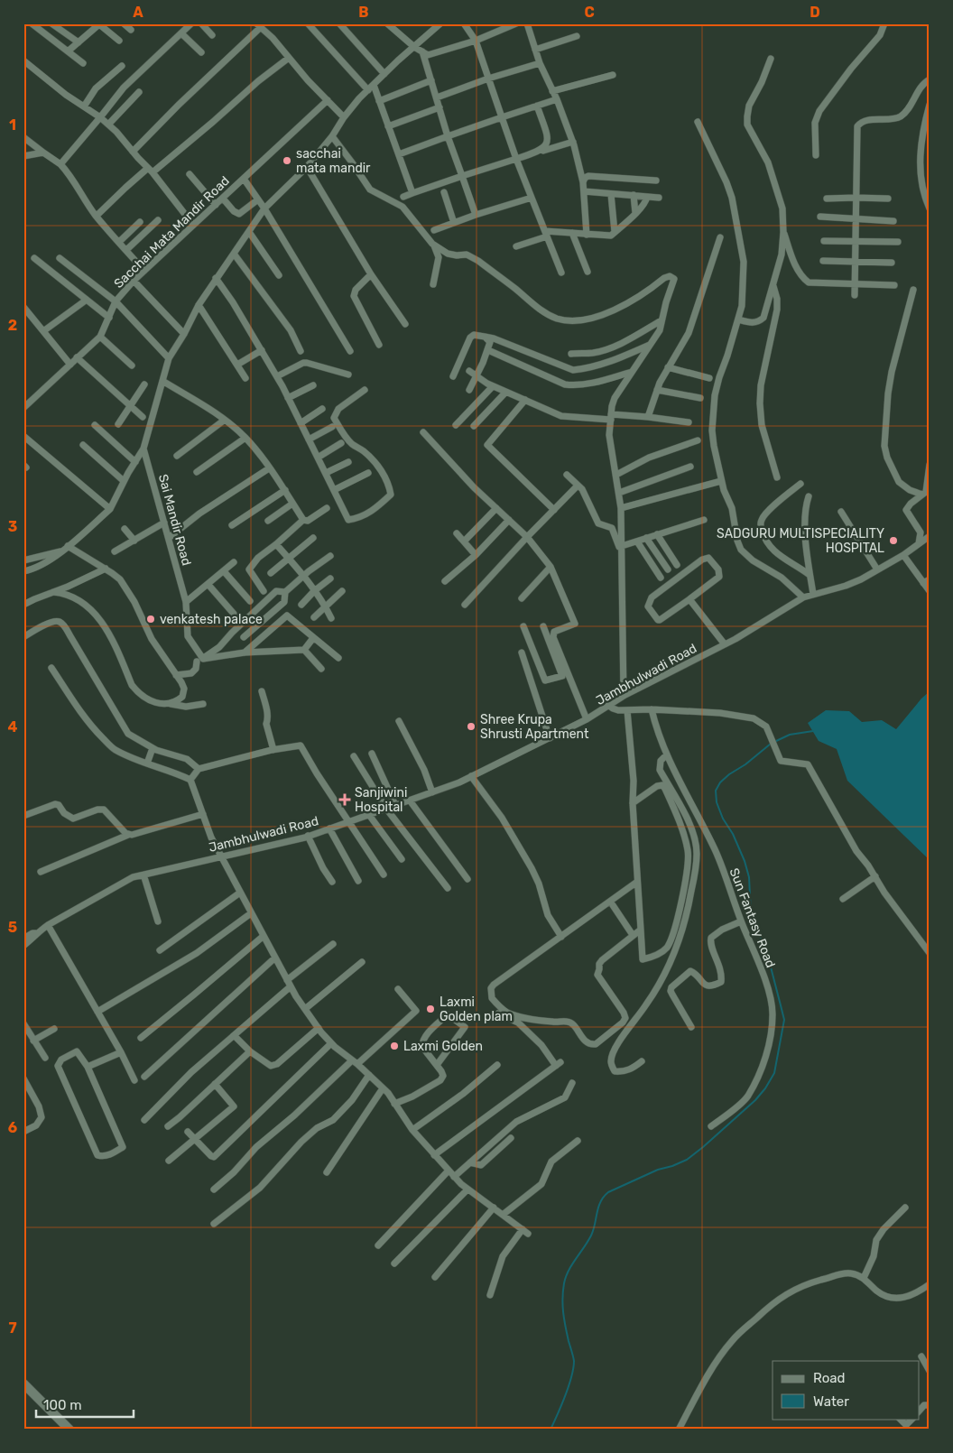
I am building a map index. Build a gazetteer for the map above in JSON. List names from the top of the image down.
{
  "streets": {
    "street": [
      "Sacchai Mata Mandir Road",
      "Sai Mandir Road",
      "Jambhulwadi Road",
      "Sun Fantasy Road"
    ]
  },
  "places": {
    "other": [
      "sacchai mata mandir",
      "SADGURU MULTISPECIALITY HOSPITAL",
      "venkatesh palace",
      "Shree Krupa Shrusti Apartment",
      "Laxmi Golden plam",
      "Laxmi Golden"
    ],
    "health": ["Sanjiwini Hospital"]
  },
  "legend": ["Road", "Water"],
  "scale_bar": "100 m",
  "grid": {
    "columns": [
      "A",
      "B",
      "C",
      "D"
    ],
    "rows": [
      "1",
      "2",
      "3",
      "4",
      "5",
      "6",
      "7"
    ]
  }
}
